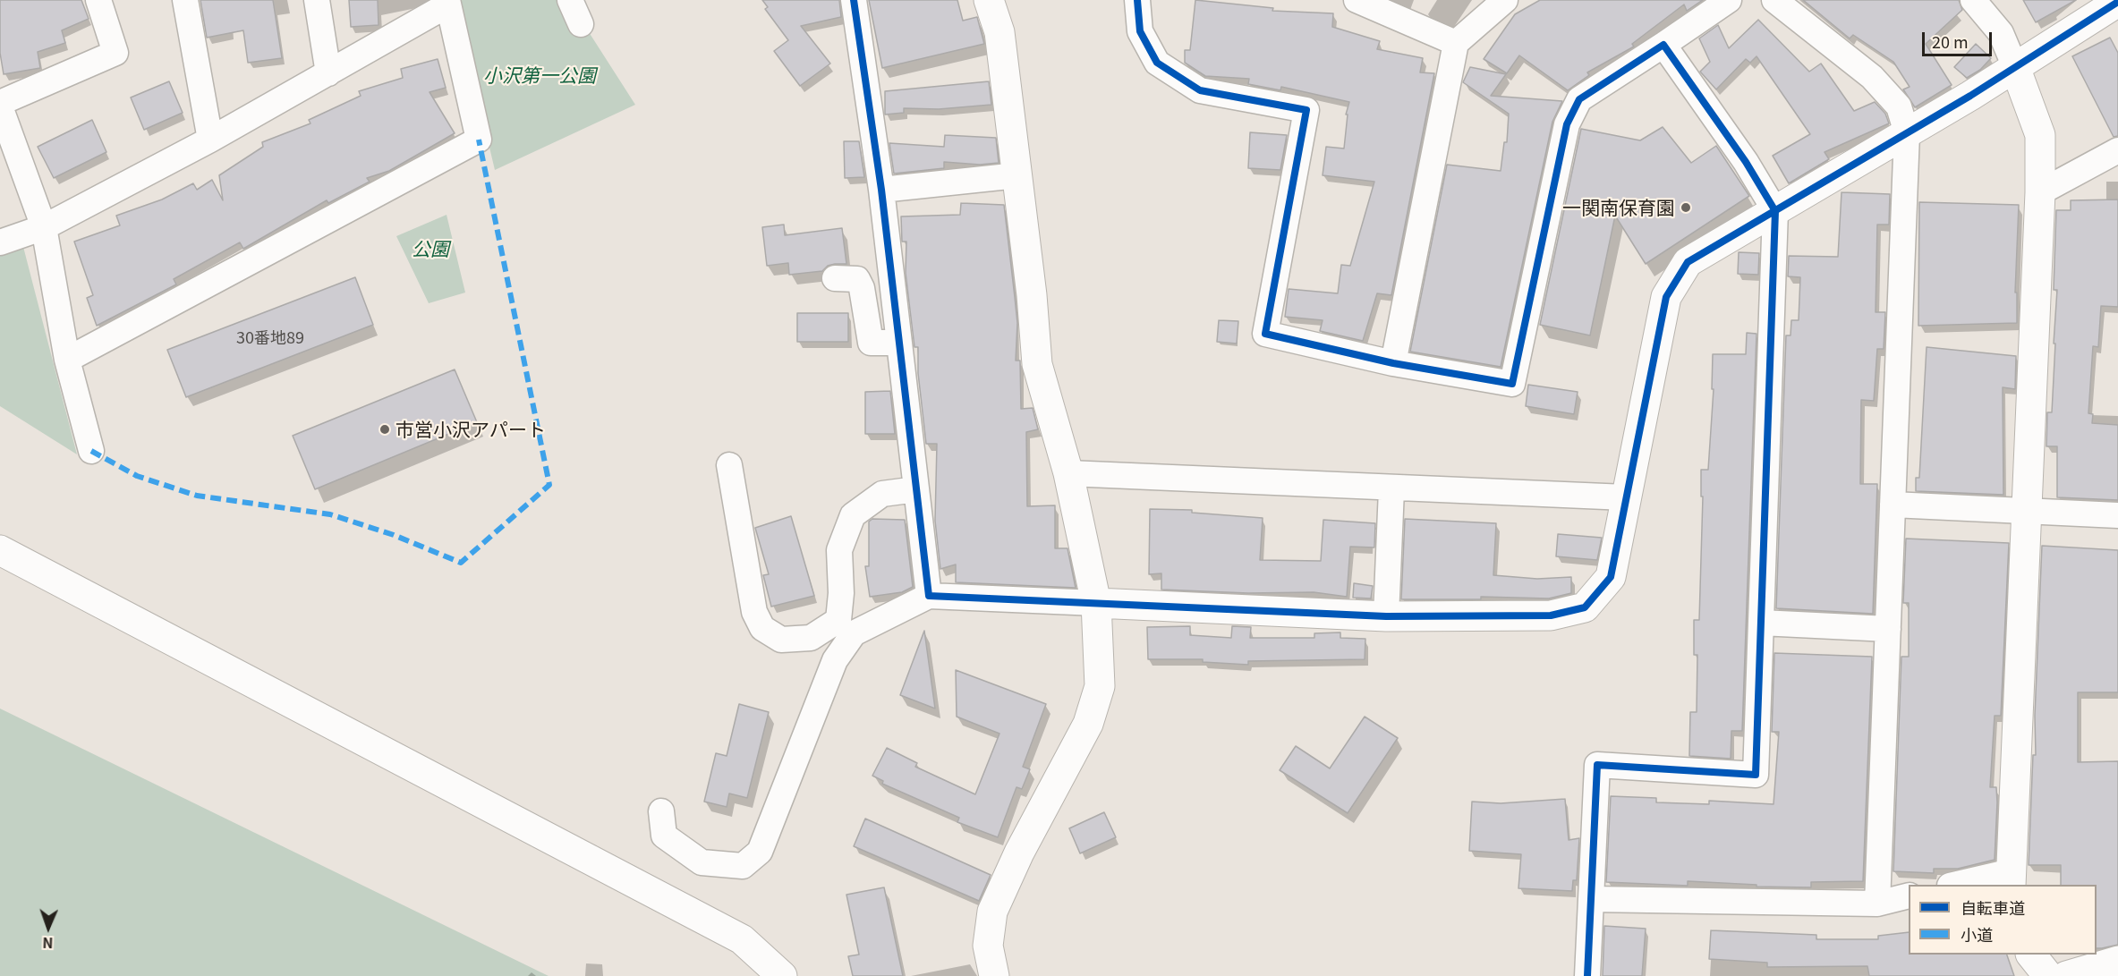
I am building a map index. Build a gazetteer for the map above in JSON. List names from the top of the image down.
{
  "parks": ["小沢第一公園", "公園"],
  "places": ["一関南保育園", "市営小沢アパート"],
  "house_numbers": ["30番地89"],
  "legend": ["自転車道", "小道"],
  "scale_bar": "20 m",
  "north": "bottom"
}
